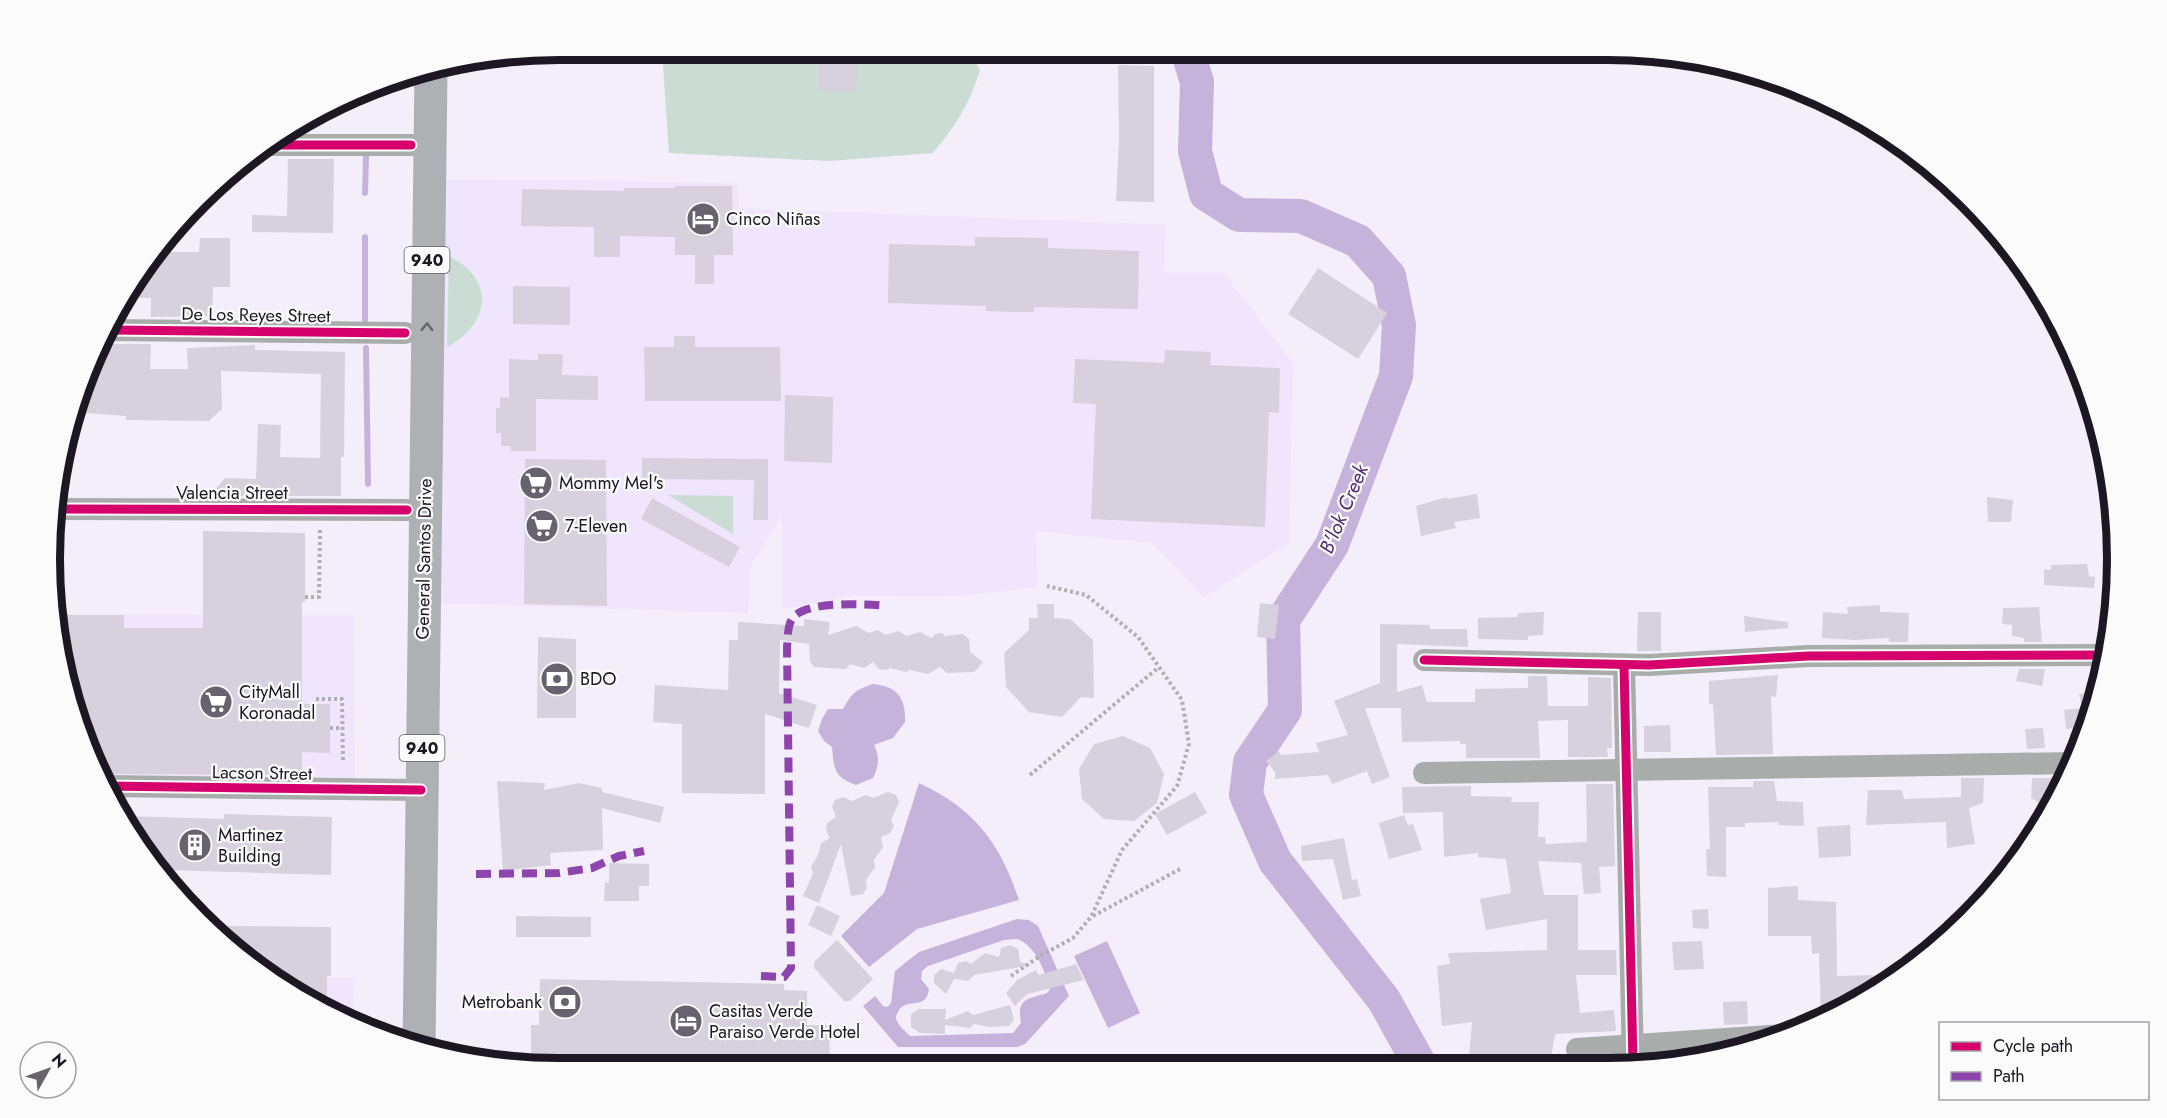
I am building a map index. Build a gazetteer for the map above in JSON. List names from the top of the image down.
{
  "streets": {
    "highway": ["940", "General Santos Drive"],
    "street": ["De Los Reyes Street", "Valencia Street", "Lacson Street"]
  },
  "crossings": [
    ["De Los Reyes Street", "General Santos Drive"],
    ["Valencia Street", "General Santos Drive"],
    ["General Santos Drive", "Lacson Street"]
  ],
  "water": ["B'lok Creek"],
  "places": {
    "hotel": ["Cinco Niñas", "Casitas Verde Paraiso Verde Hotel"],
    "supermarket": ["Mommy Mel's", "7-Eleven", "CityMall Koronadal"],
    "bank": ["BDO", "Metrobank"],
    "building": ["Martinez Building"]
  },
  "legend": ["Cycle path", "Path"],
  "north": "top right"
}
